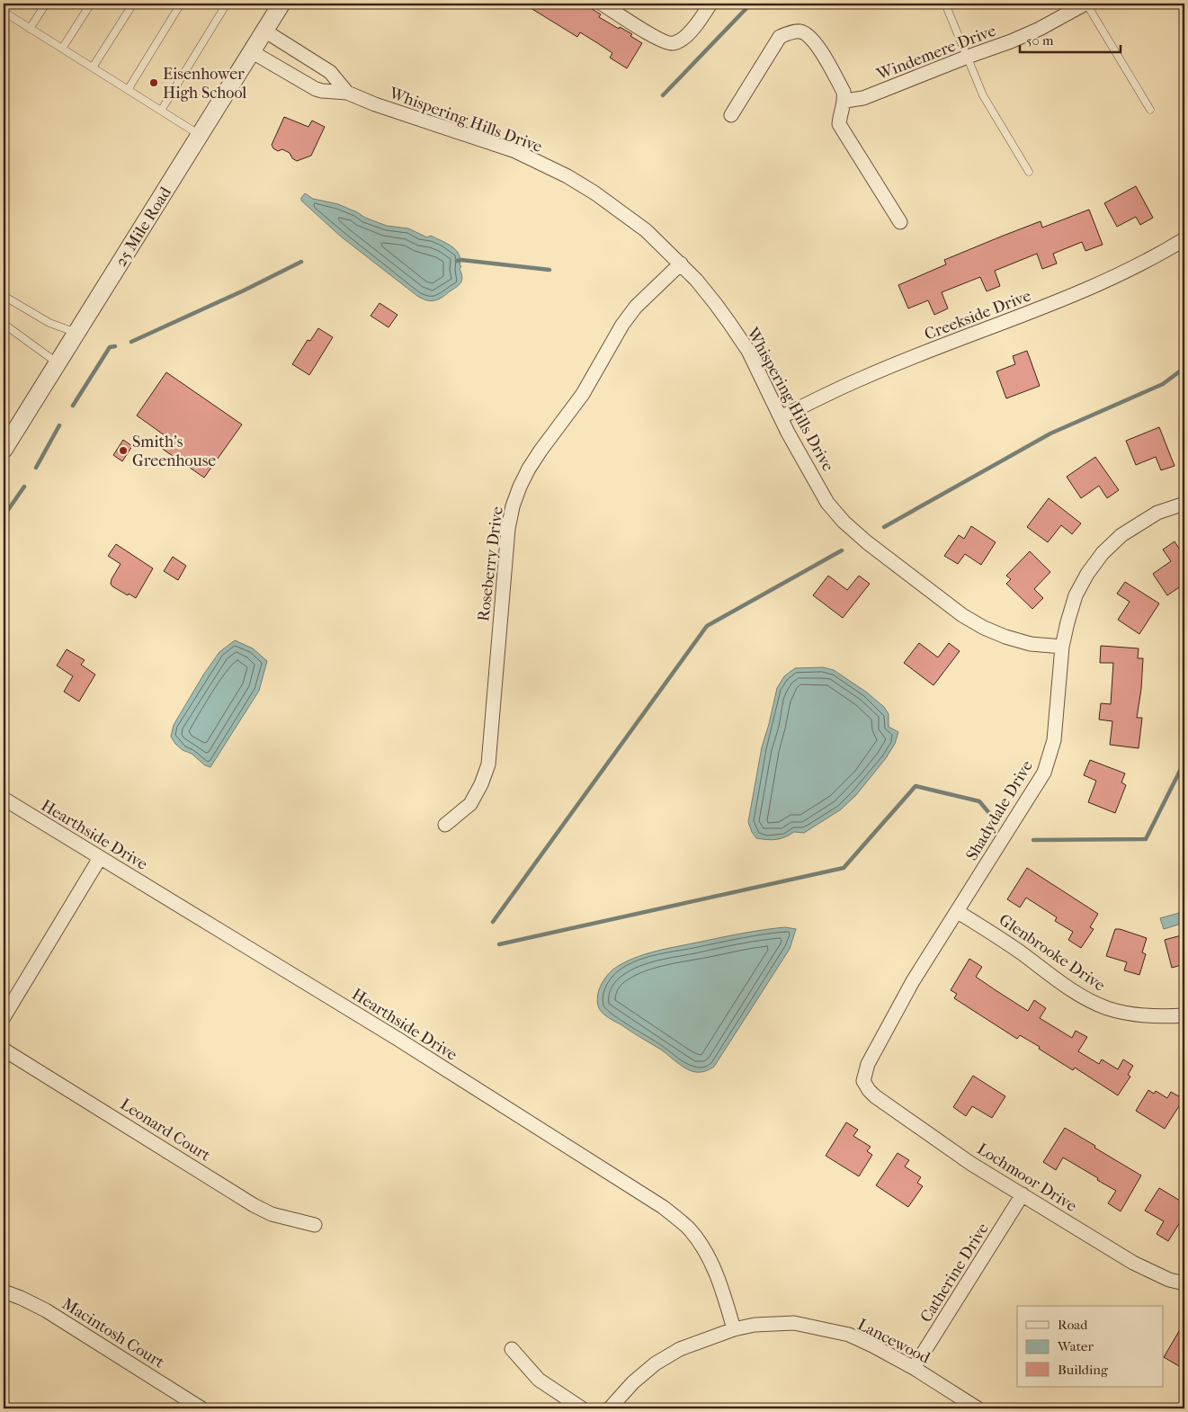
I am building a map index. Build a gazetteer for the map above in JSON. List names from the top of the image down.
{
  "streets": {
    "street": [
      "Windemere Drive",
      "Whispering Hills Drive",
      "25 Mile Road",
      "Creekside Drive",
      "Roseberry Drive",
      "Shadydale Drive",
      "Hearthside Drive",
      "Glenbrooke Drive",
      "Leonard Court",
      "Lochmoor Drive",
      "Catherine Drive",
      "Macintosh Court",
      "Lancewood"
    ]
  },
  "crossings": [
    ["Whispering Hills Drive", "25 Mile Road"],
    ["Whispering Hills Drive", "Creekside Drive"],
    ["Whispering Hills Drive", "Roseberry Drive"],
    ["Whispering Hills Drive", "Shadydale Drive"],
    ["Shadydale Drive", "Glenbrooke Drive"],
    ["Shadydale Drive", "Lochmoor Drive"],
    ["Hearthside Drive", "Lancewood"],
    ["Lochmoor Drive", "Catherine Drive"],
    ["Catherine Drive", "Lancewood"]
  ],
  "places": ["Eisenhower High School", "Smith's Greenhouse"],
  "legend": ["Road", "Water", "Building"],
  "scale_bar": "50 m"
}
